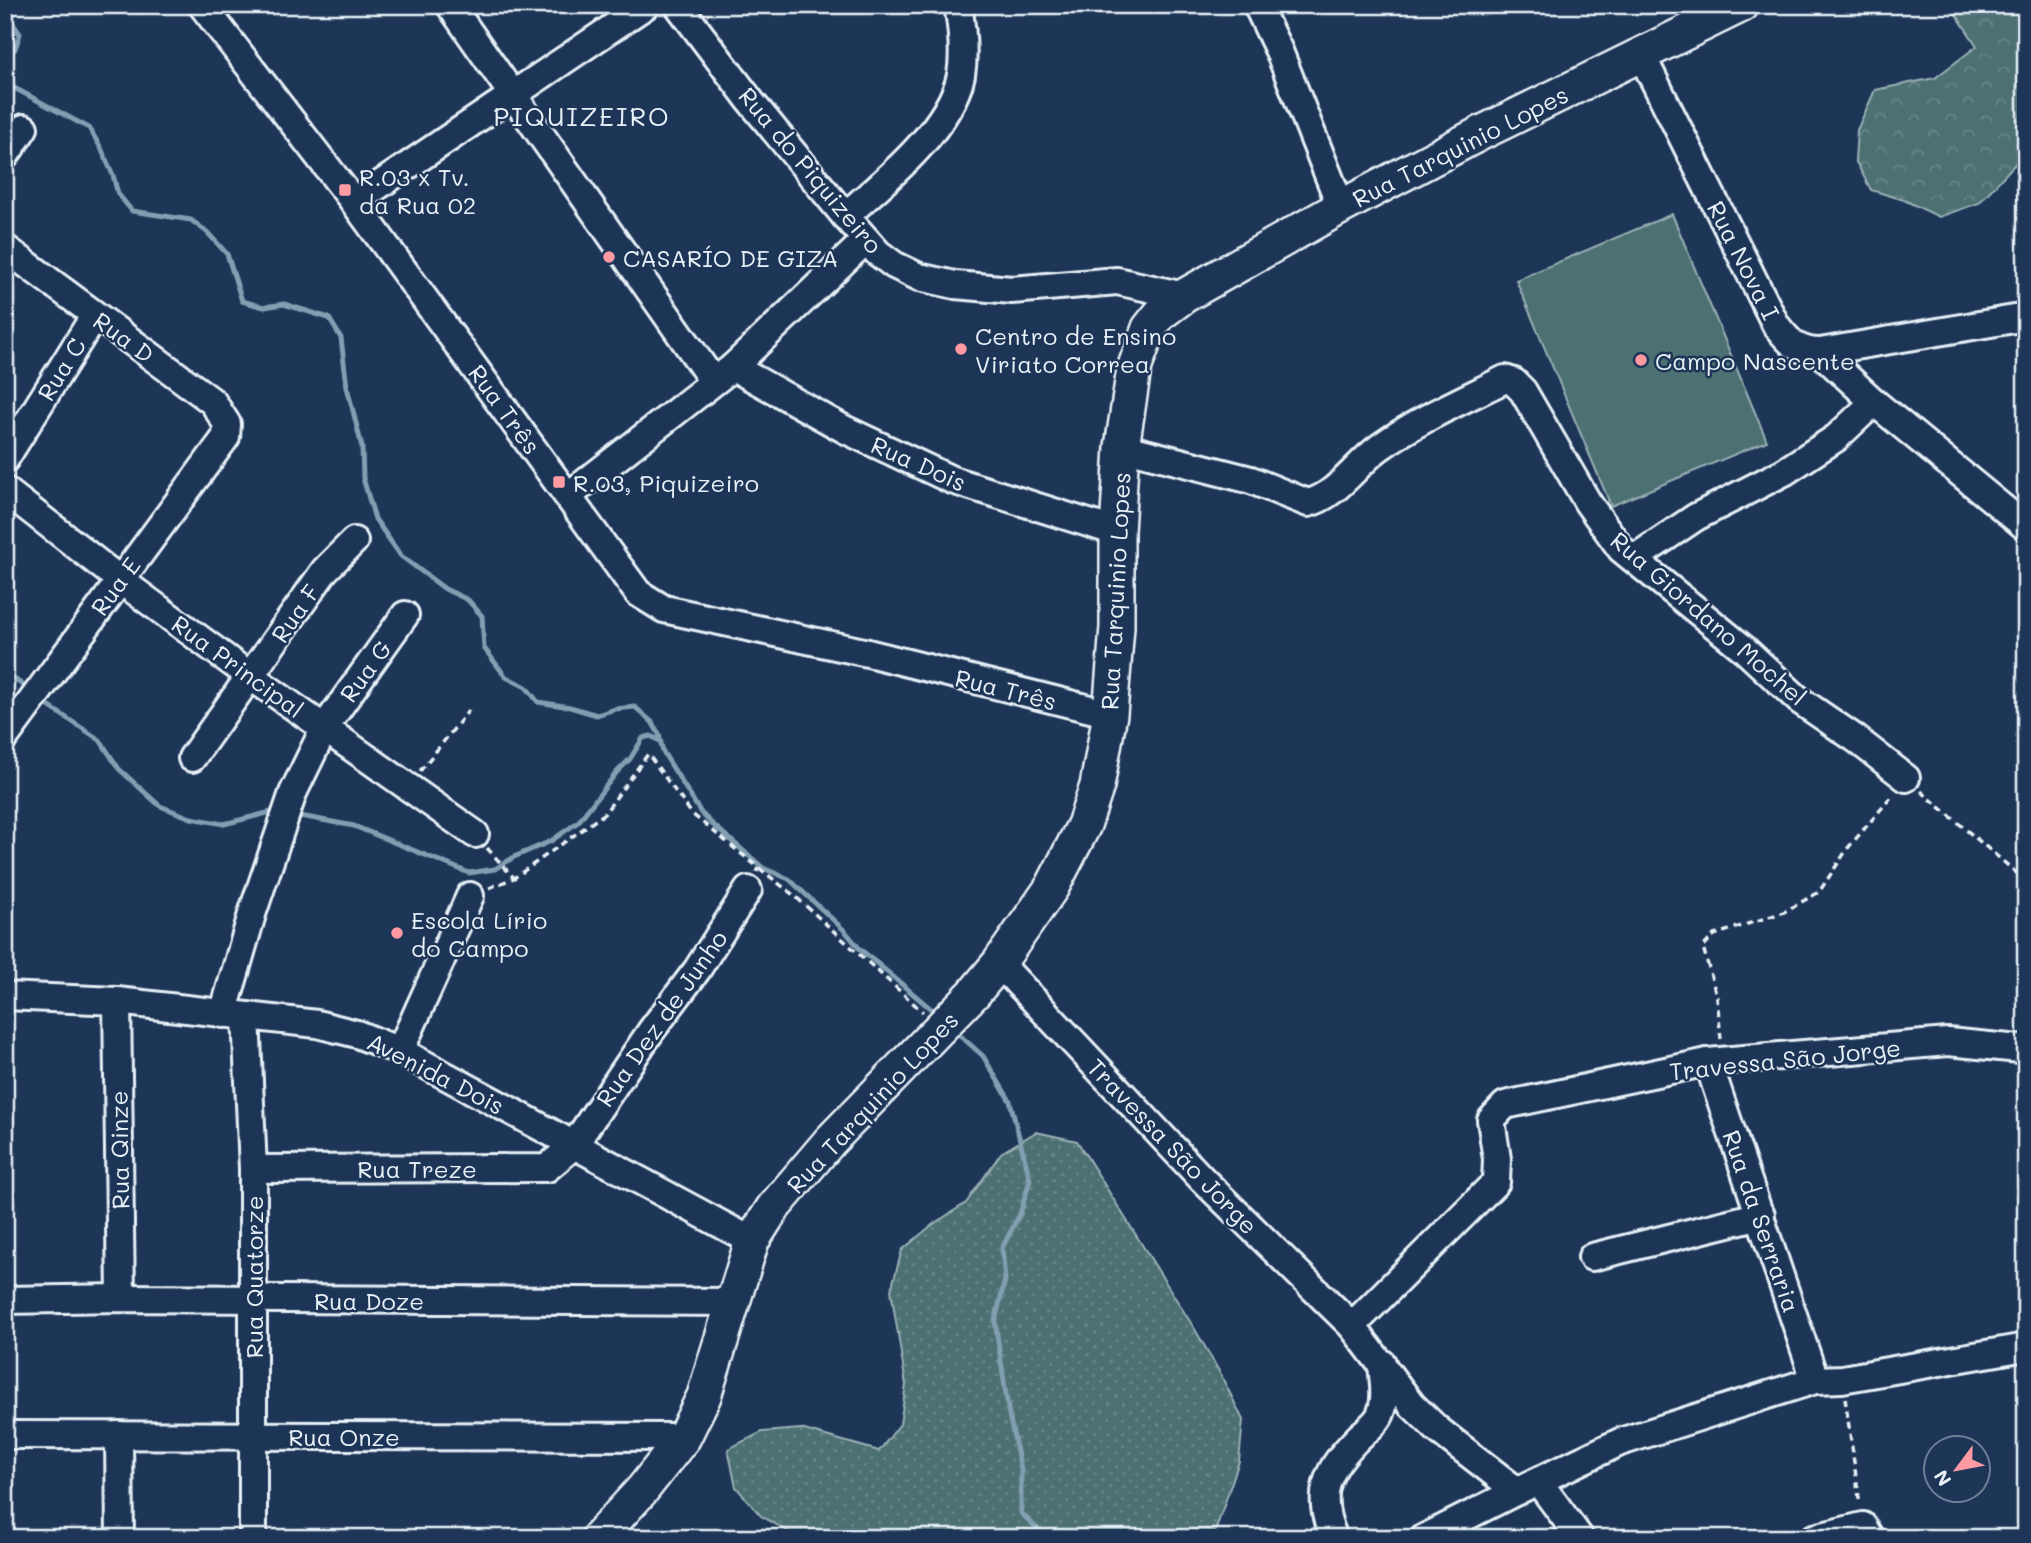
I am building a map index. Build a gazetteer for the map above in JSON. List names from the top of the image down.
{
  "streets": {
    "main road": ["Rua Tarquinio Lopes"],
    "street": [
      "Rua do Piquizeiro",
      "Rua Nova I",
      "Rua D",
      "Rua C",
      "Rua Três",
      "Rua Dois",
      "Rua E",
      "Rua F",
      "Rua Giordano Mochel",
      "Rua Principal",
      "Rua G",
      "Rua Dez de Junho",
      "Travessa São Jorge",
      "Avenida Dois",
      "Rua Qinze",
      "Rua Treze",
      "Rua da Serraria",
      "Rua Quatorze",
      "Rua Doze",
      "Rua Onze"
    ]
  },
  "crossings": [
    ["Rua Tarquinio Lopes", "Rua do Piquizeiro"],
    ["Rua Tarquinio Lopes", "Rua Nova I"],
    ["Rua Tarquinio Lopes", "Rua Três"],
    ["Rua Tarquinio Lopes", "Rua Dois"],
    ["Rua Tarquinio Lopes", "Rua Giordano Mochel"],
    ["Rua Tarquinio Lopes", "Travessa São Jorge"],
    ["Rua Tarquinio Lopes", "Avenida Dois"],
    ["Rua Tarquinio Lopes", "Rua Doze"],
    ["Rua Tarquinio Lopes", "Rua Onze"],
    ["Rua D", "Rua C"],
    ["Rua D", "Rua E"],
    ["Rua E", "Rua Principal"],
    ["Rua F", "Rua Principal"],
    ["Rua Principal", "Rua G"],
    ["Rua G", "Rua Quatorze"],
    ["Rua Dez de Junho", "Avenida Dois"],
    ["Rua Dez de Junho", "Rua Treze"],
    ["Travessa São Jorge", "Rua da Serraria"],
    ["Avenida Dois", "Rua Qinze"],
    ["Avenida Dois", "Rua Treze"],
    ["Avenida Dois", "Rua Quatorze"],
    ["Rua Qinze", "Rua Doze"],
    ["Rua Treze", "Rua Quatorze"],
    ["Rua Quatorze", "Rua Doze"],
    ["Rua Quatorze", "Rua Onze"]
  ],
  "districts": ["PIQUIZEIRO"],
  "places": {
    "transit": ["R.03 x Tv. da Rua 02", "R.03, Piquizeiro"],
    "other": [
      "CASARÍO DE GIZA",
      "Centro de Ensino Viriato Correa",
      "Campo Nascente",
      "Escola Lírio do Campo"
    ]
  },
  "north": "bottom left"
}
